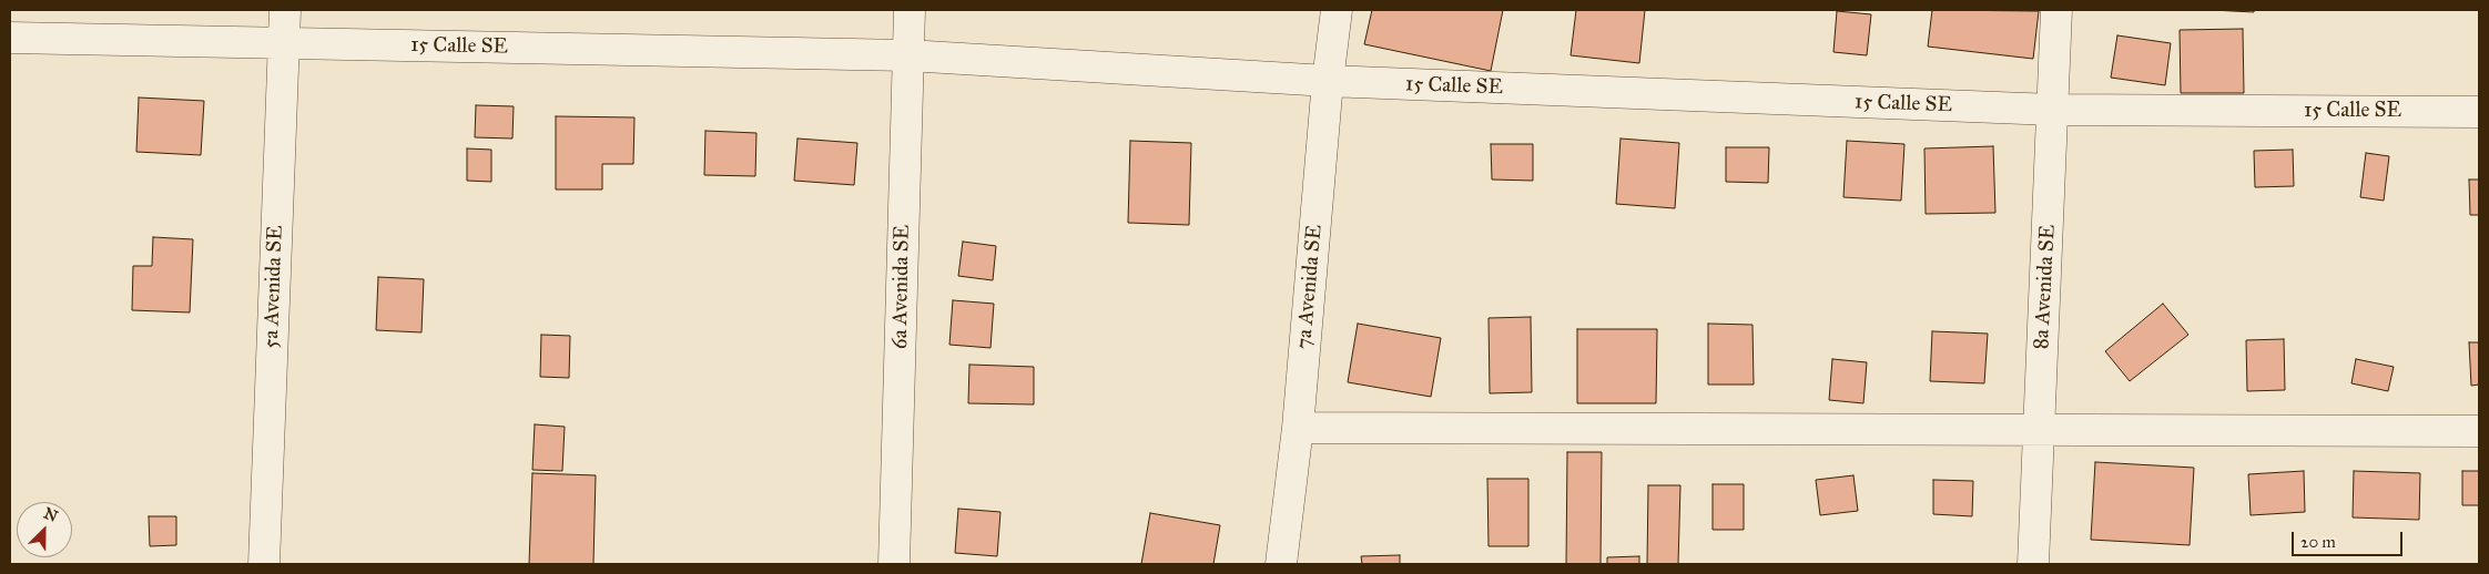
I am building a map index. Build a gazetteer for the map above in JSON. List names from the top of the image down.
{
  "streets": {
    "street": [
      "15 Calle SE",
      "5a Avenida SE",
      "6a Avenida SE",
      "7a Avenida SE",
      "8a Avenida SE"
    ]
  },
  "crossings": [
    ["15 Calle SE", "5a Avenida SE"],
    ["15 Calle SE", "6a Avenida SE"],
    ["15 Calle SE", "7a Avenida SE"],
    ["15 Calle SE", "8a Avenida SE"]
  ],
  "scale_bar": "20 m",
  "north": "top right"
}
